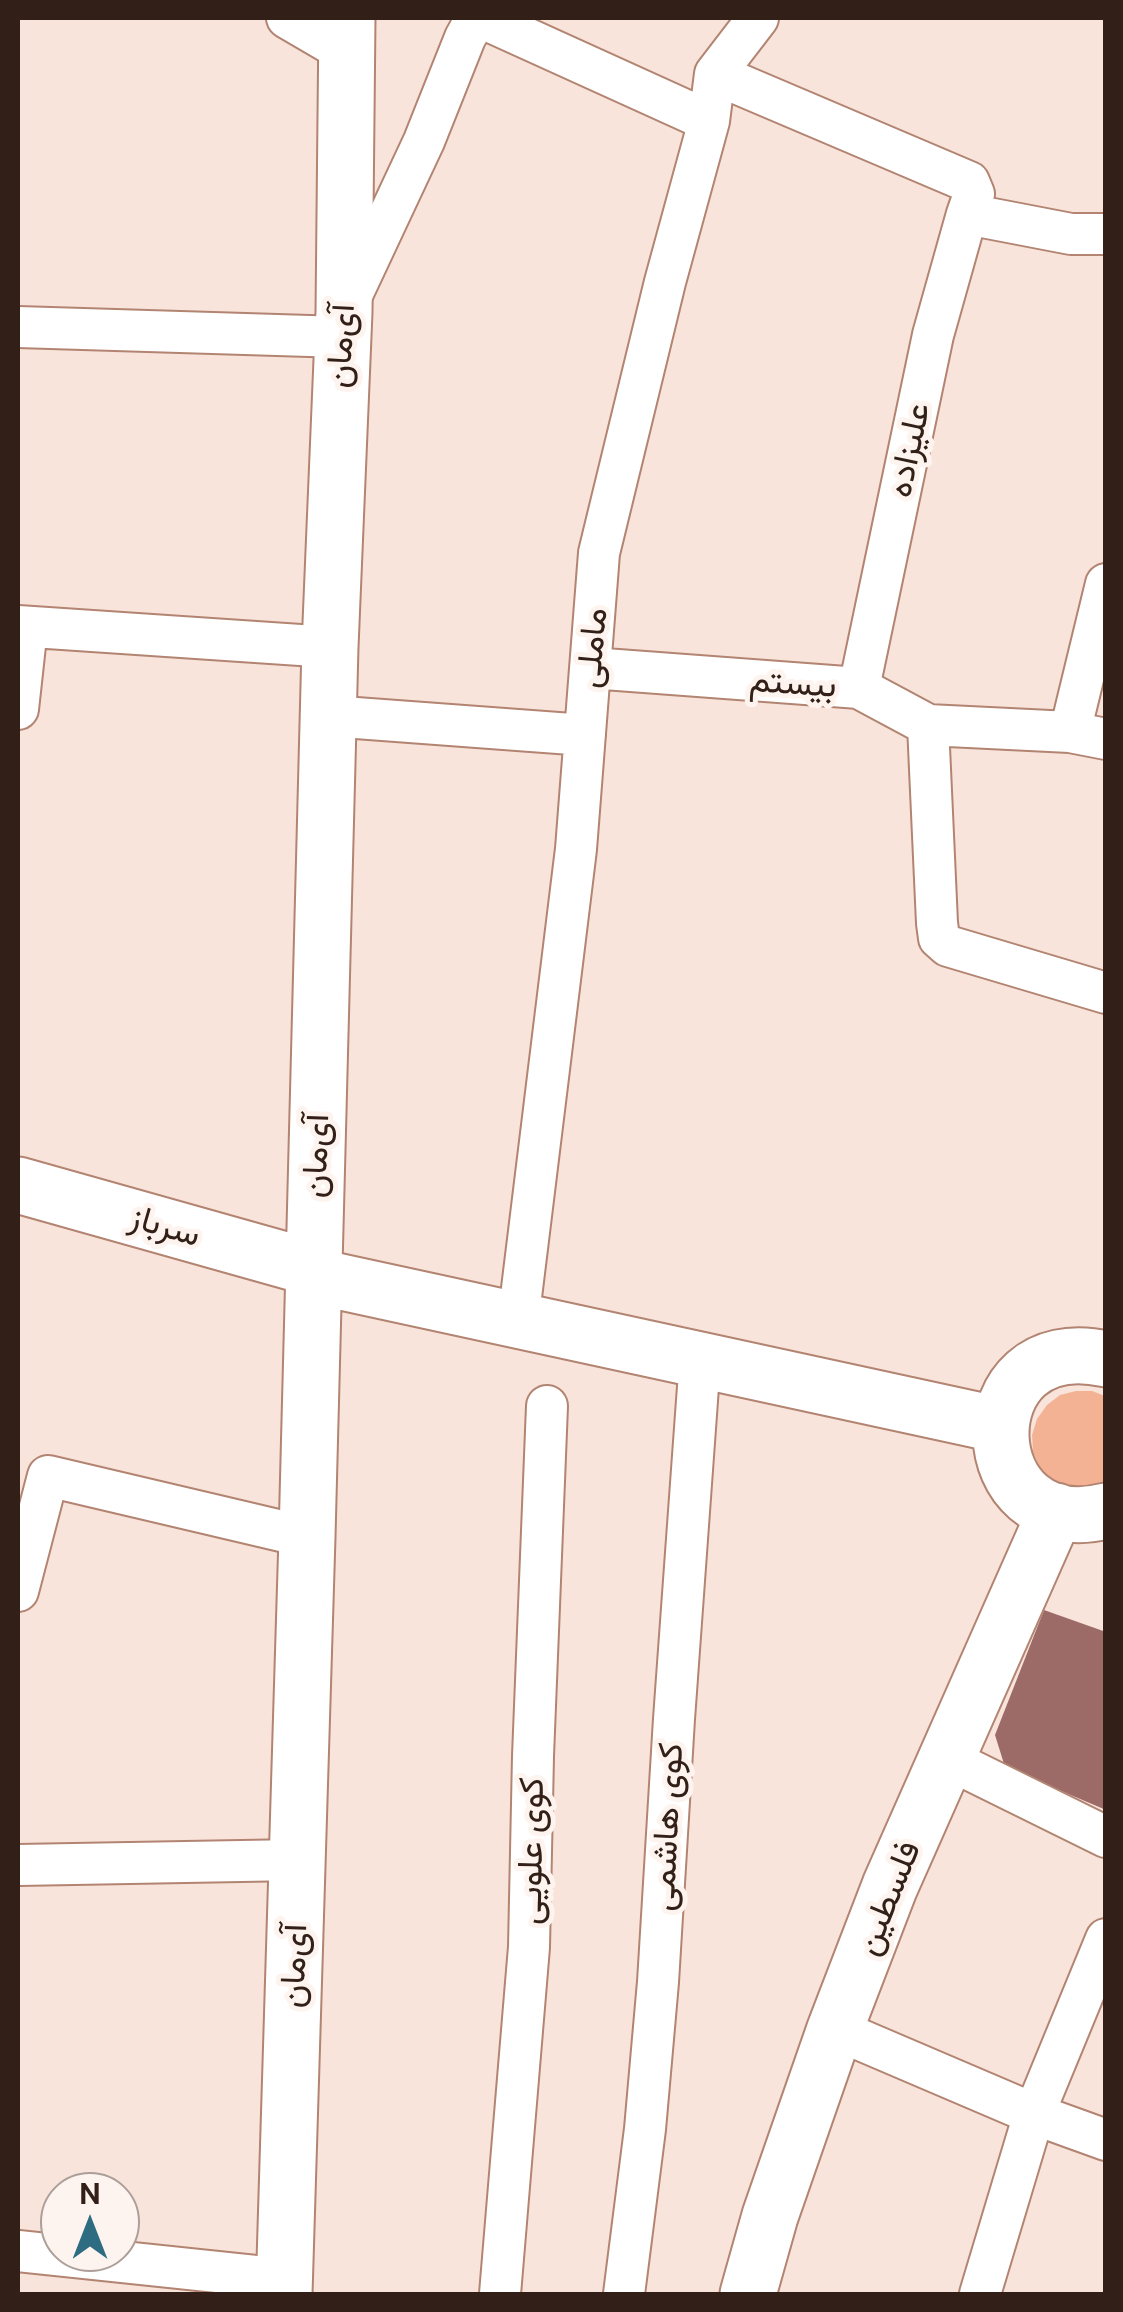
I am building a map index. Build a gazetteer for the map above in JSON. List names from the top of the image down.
{
  "streets": {
    "main road": ["آی‌مان", "سرباز", "فلسطین"],
    "street": [
      "علیزاده",
      "ماملی",
      "بیستم",
      "کوی هاشمی",
      "کوی علویی"
    ]
  },
  "crossings": [
    ["آی‌مان", "سرباز"],
    ["علیزاده", "بیستم"],
    ["ماملی", "بیستم"]
  ],
  "north": "top"
}
